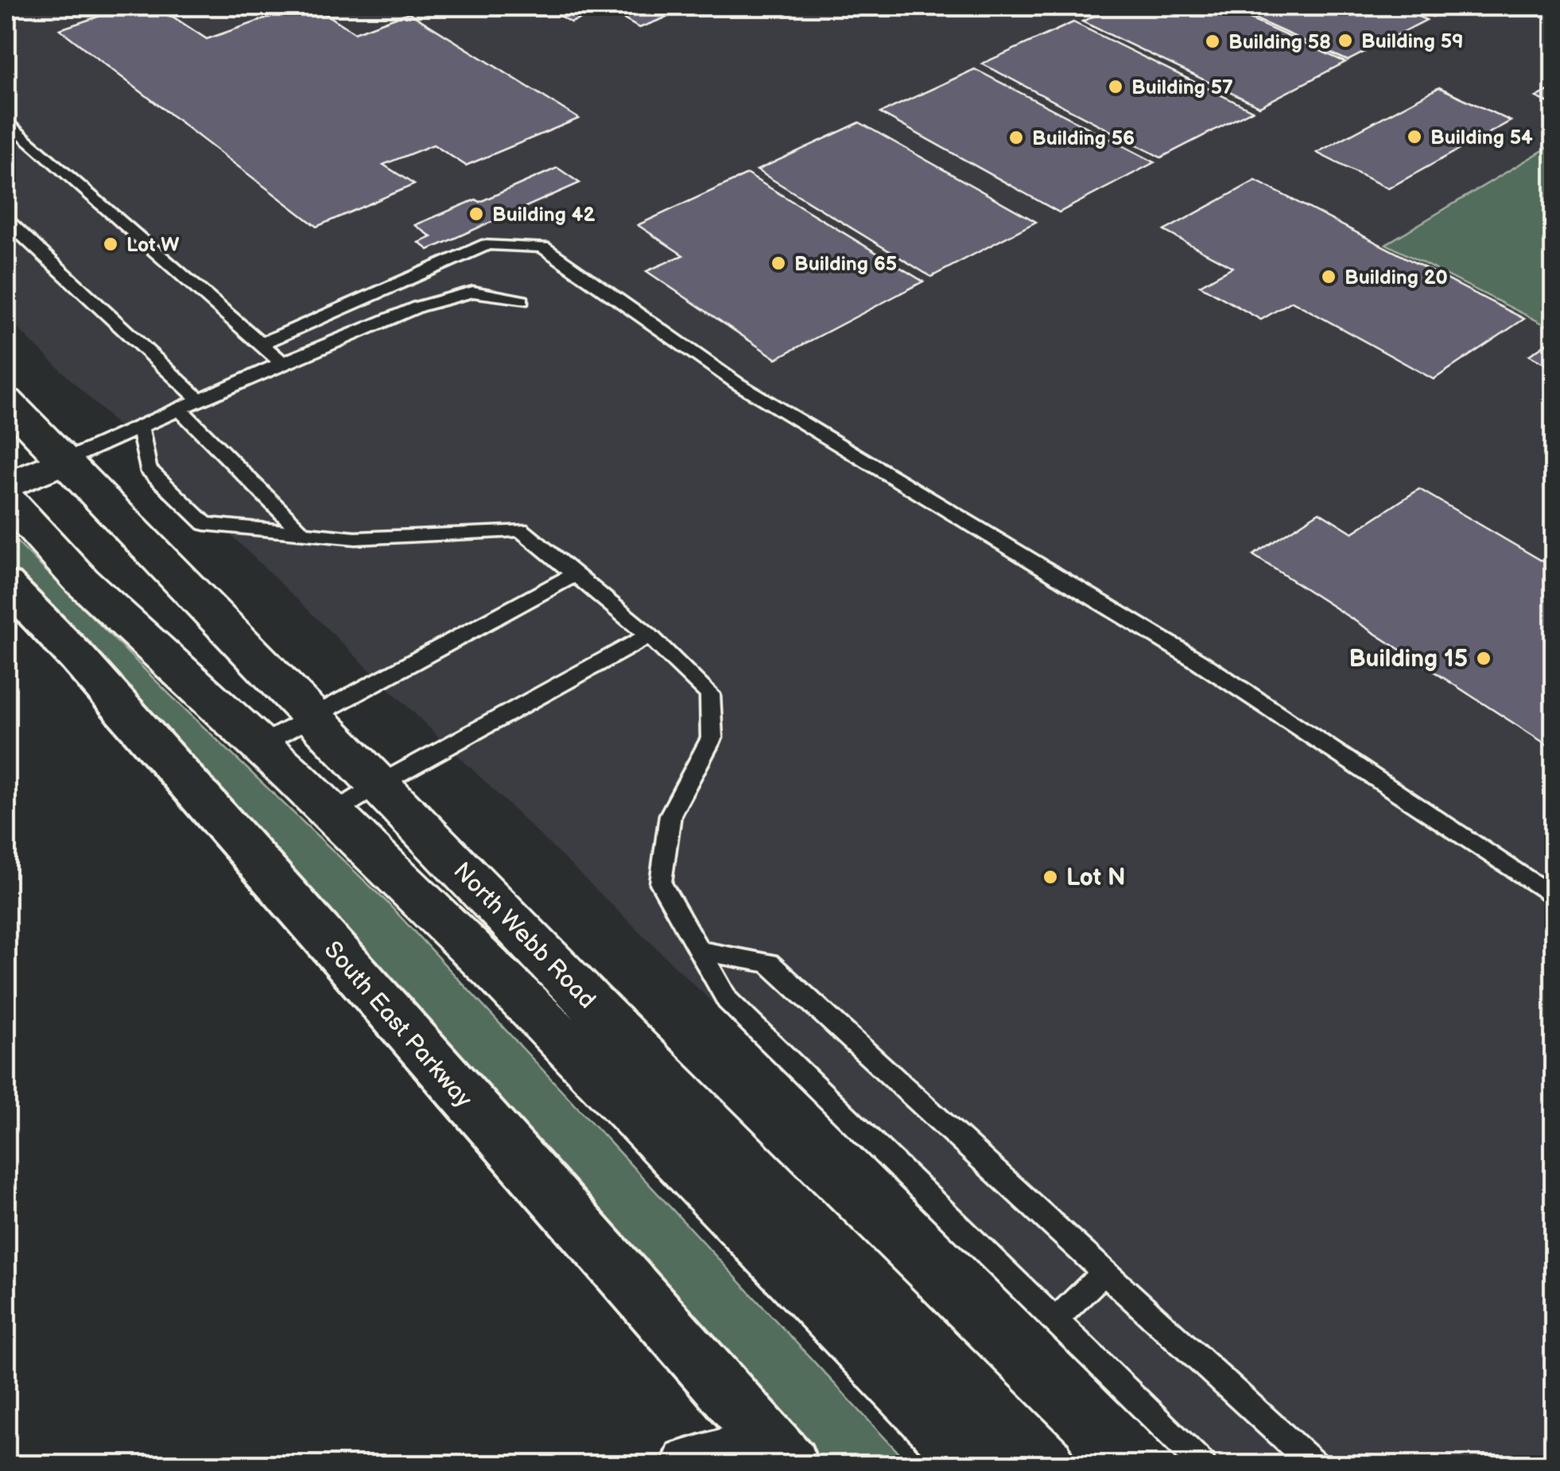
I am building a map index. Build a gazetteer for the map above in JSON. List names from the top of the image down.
{
  "streets": {
    "main road": ["North Webb Road"],
    "street": ["South East Parkway"]
  },
  "places": [
    "Building 59",
    "Building 58",
    "Building 57",
    "Building 54",
    "Building 56",
    "Building 42",
    "Lot W",
    "Building 65",
    "Building 20",
    "Building 15",
    "Lot N"
  ]
}
